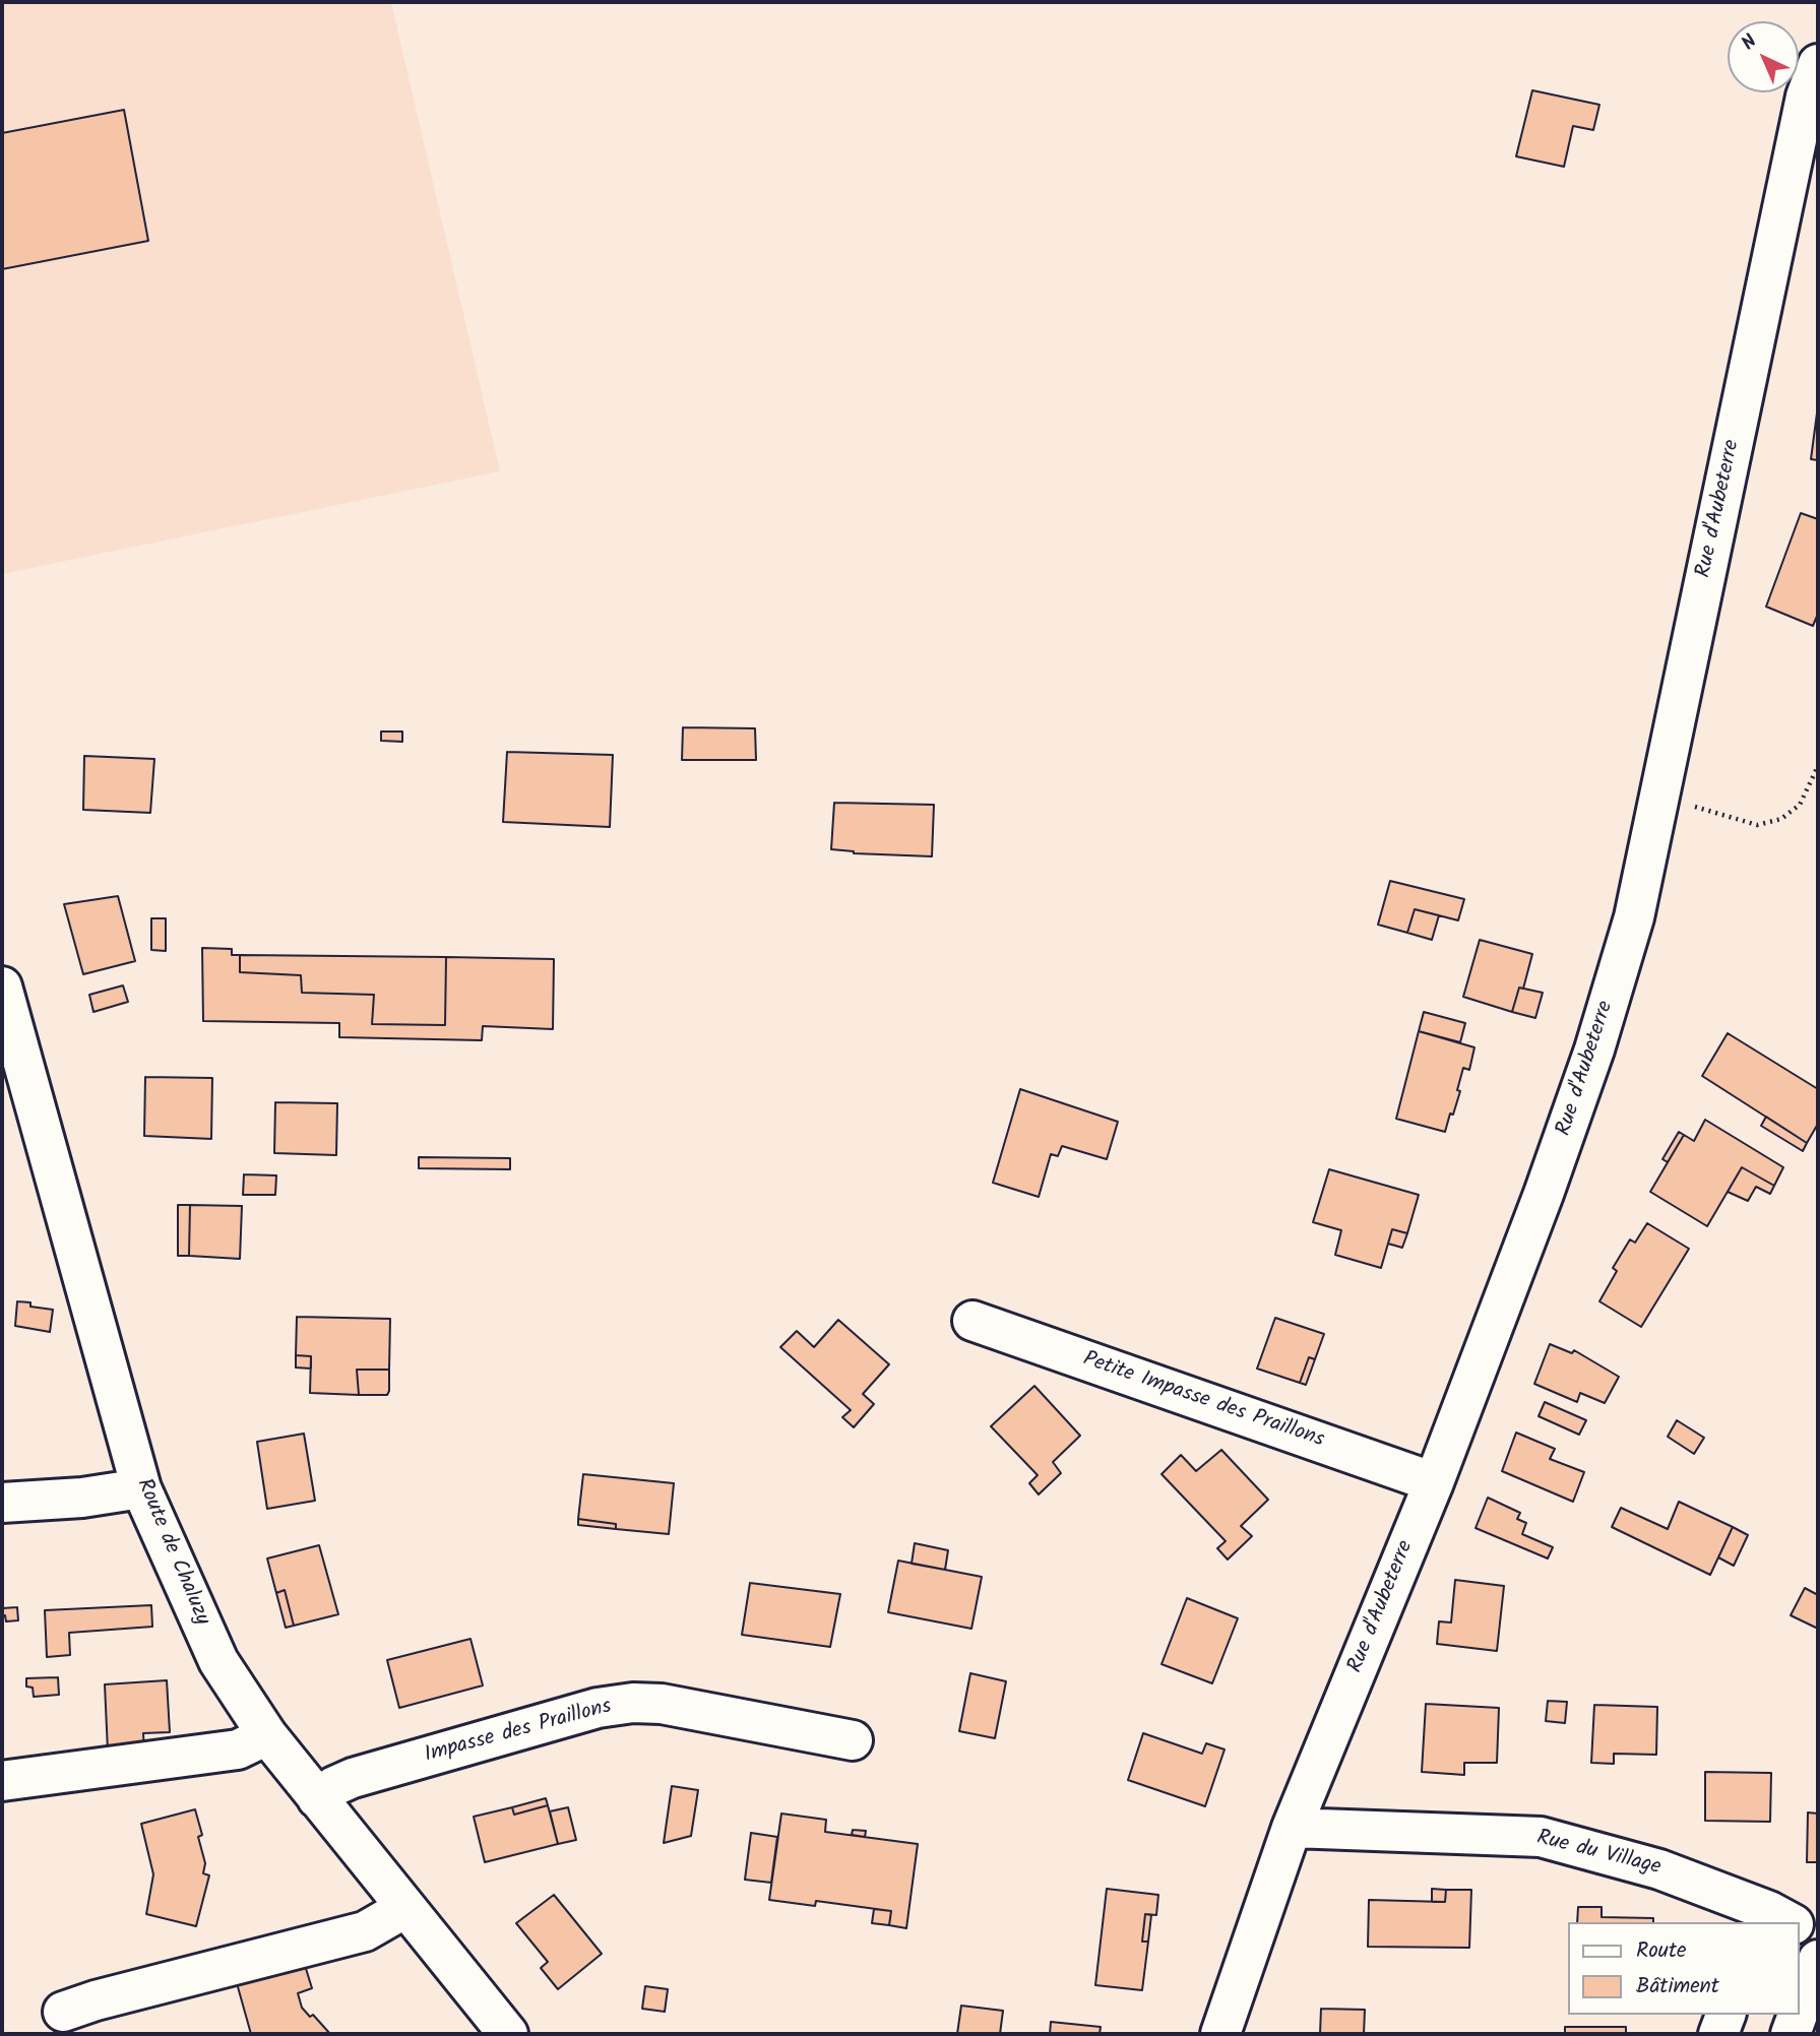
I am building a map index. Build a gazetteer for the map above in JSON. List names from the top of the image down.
{
  "streets": {
    "street": [
      "Rue d'Aubeterre",
      "Petite Impasse des Praillons",
      "Route de Chaluzy",
      "Impasse des Praillons",
      "Rue du Village"
    ]
  },
  "crossings": [
    ["Rue d'Aubeterre", "Petite Impasse des Praillons"],
    ["Rue d'Aubeterre", "Rue du Village"],
    ["Route de Chaluzy", "Impasse des Praillons"]
  ],
  "legend": ["Route", "Bâtiment"],
  "north": "top left"
}
